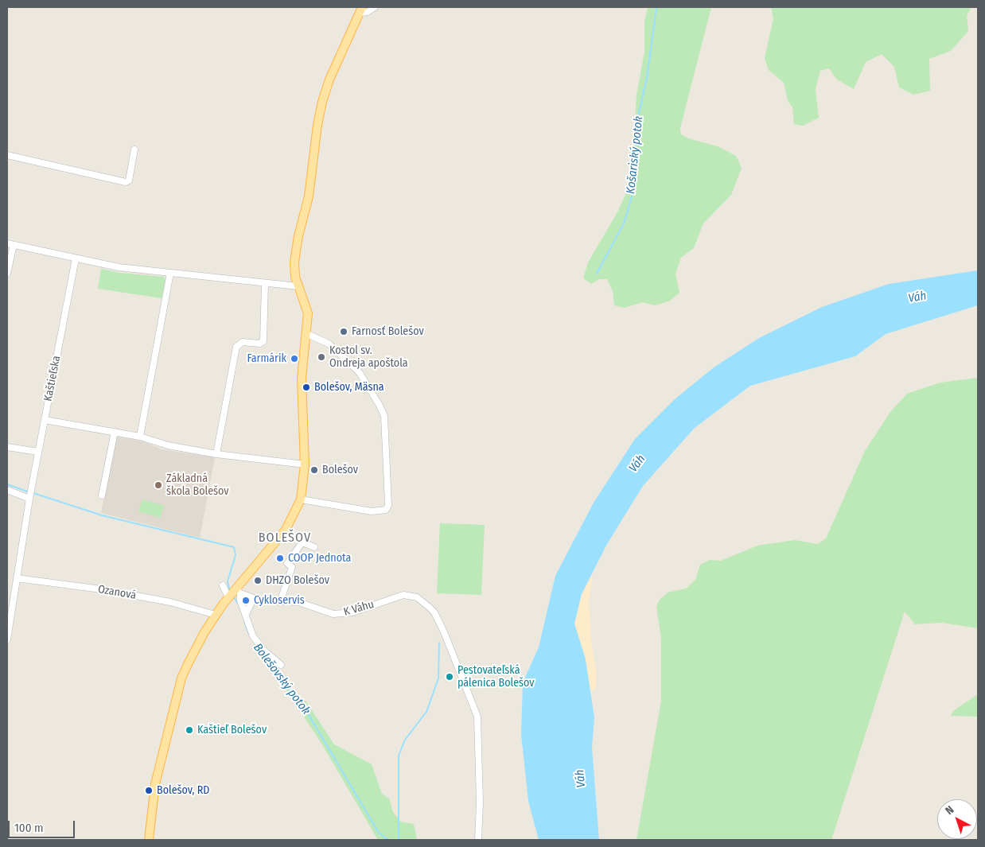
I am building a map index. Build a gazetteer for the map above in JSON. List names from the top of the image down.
{
  "streets": {
    "street": ["Kaštieľska", "Ozanová", "K Váhu"]
  },
  "districts": ["BOLEŠOV"],
  "water": ["Košariský potok", "Váh", "Bolešovský potok"],
  "places": [
    "Farnosť Bolešov",
    "Kostol sv. Ondreja apoštola",
    "Farmárik",
    "Bolešov, Mäsna",
    "Bolešov",
    "Základná škola Bolešov",
    "COOP Jednota",
    "DHZO Bolešov",
    "Cykloservis",
    "Pestovateľská pálenica Bolešov",
    "Kaštieľ Bolešov",
    "Bolešov, RD"
  ],
  "scale_bar": "100 m",
  "north": "top left"
}
